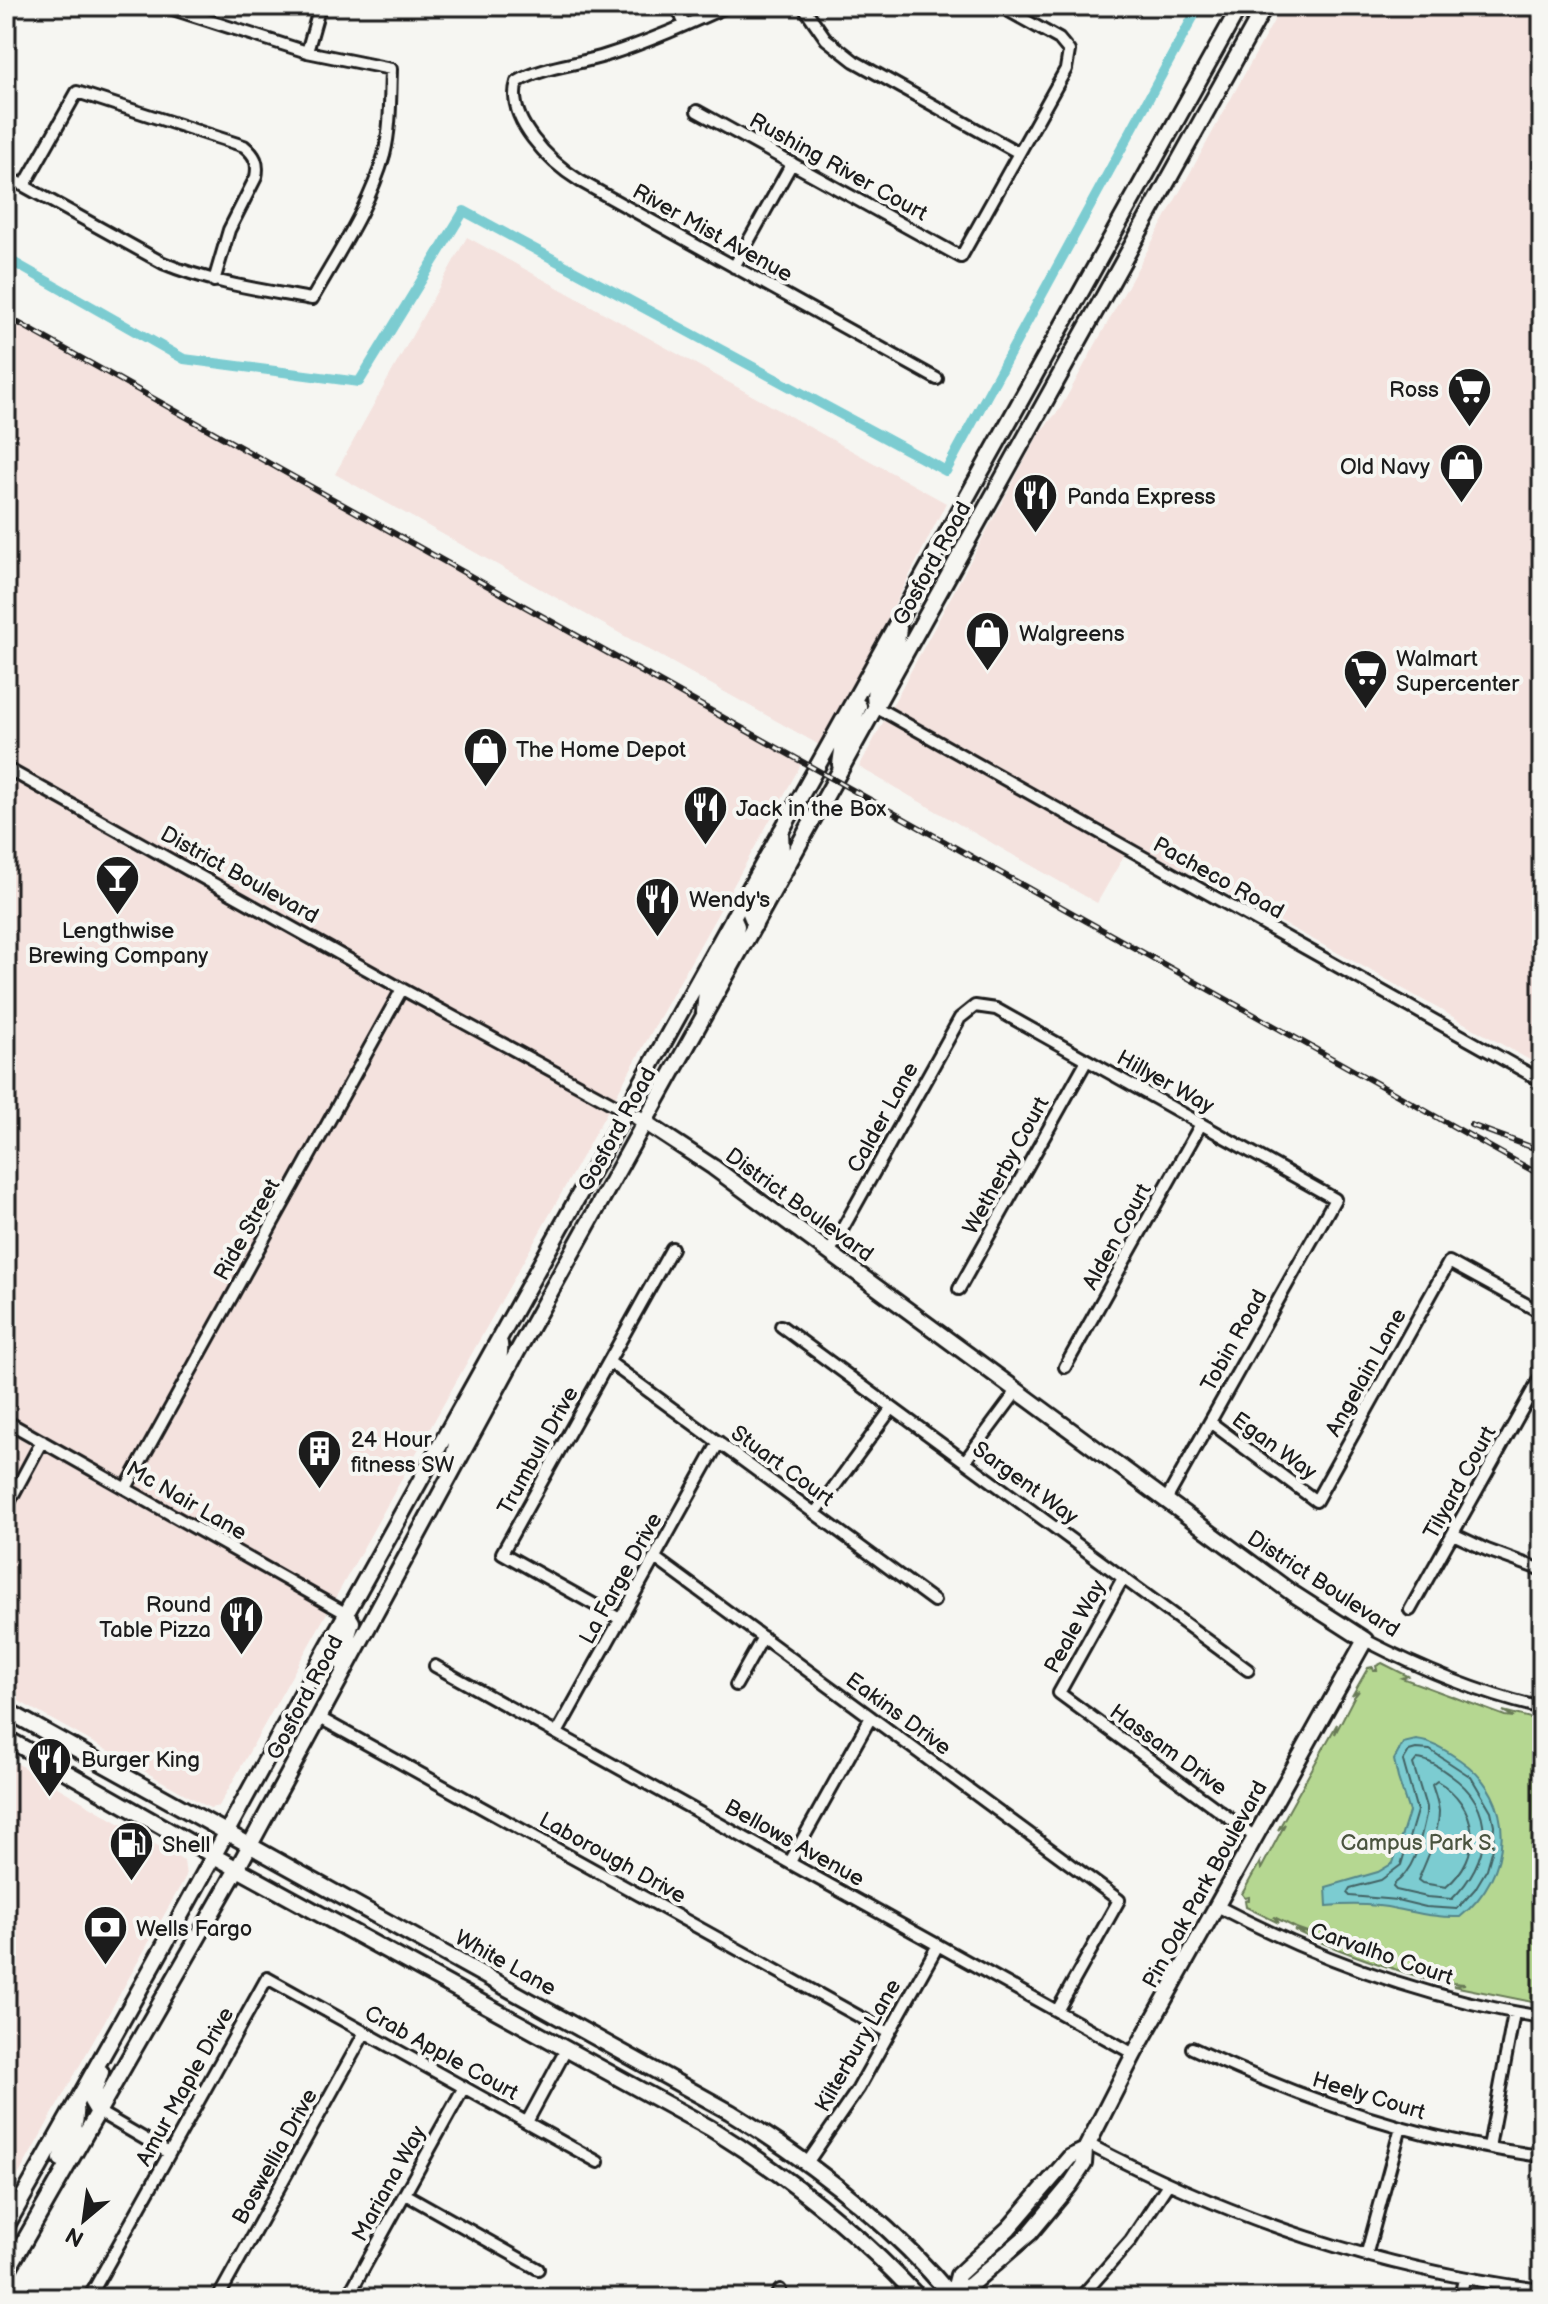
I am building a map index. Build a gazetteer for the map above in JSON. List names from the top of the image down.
{
  "streets": {
    "main road": [
      "Gosford Road",
      "District Boulevard",
      "Pin Oak Park Boulevard",
      "White Lane"
    ],
    "street": [
      "Rushing River Court",
      "River Mist Avenue",
      "Pacheco Road",
      "Hillyer Way",
      "Calder Lane",
      "Wetherby Court",
      "Ride Street",
      "Alden Court",
      "Tobin Road",
      "Angelain Lane",
      "Egan Way",
      "Trumbull Drive",
      "Stuart Court",
      "Sargent Way",
      "Tilyard Court",
      "Mc Nair Lane",
      "La Farge Drive",
      "Peale Way",
      "Eakins Drive",
      "Hassam Drive",
      "Bellows Avenue",
      "Laborough Drive",
      "Carvalho Court",
      "Kilterbury Lane",
      "Crab Apple Court",
      "Amur Maple Drive",
      "Heely Court",
      "Boswellia Drive",
      "Mariana Way"
    ]
  },
  "crossings": [
    ["Gosford Road", "District Boulevard"],
    ["Gosford Road", "Pacheco Road"],
    ["Gosford Road", "Mc Nair Lane"],
    ["Gosford Road", "Laborough Drive"],
    ["Gosford Road", "White Lane"],
    ["District Boulevard", "Calder Lane"],
    ["District Boulevard", "Ride Street"],
    ["District Boulevard", "Tobin Road"],
    ["District Boulevard", "Pin Oak Park Boulevard"],
    ["Hillyer Way", "Calder Lane"],
    ["Hillyer Way", "Wetherby Court"],
    ["Hillyer Way", "Alden Court"],
    ["Hillyer Way", "Tobin Road"],
    ["Ride Street", "Mc Nair Lane"],
    ["Tobin Road", "Egan Way"],
    ["Angelain Lane", "Egan Way"],
    ["Trumbull Drive", "Stuart Court"],
    ["Trumbull Drive", "La Farge Drive"],
    ["Stuart Court", "La Farge Drive"],
    ["Sargent Way", "Peale Way"],
    ["La Farge Drive", "Eakins Drive"],
    ["La Farge Drive", "Bellows Avenue"],
    ["Peale Way", "Hassam Drive"],
    ["Eakins Drive", "Bellows Avenue"],
    ["Hassam Drive", "Pin Oak Park Boulevard"],
    ["Bellows Avenue", "Pin Oak Park Boulevard"],
    ["Bellows Avenue", "Kilterbury Lane"],
    ["Laborough Drive", "Kilterbury Lane"],
    ["Pin Oak Park Boulevard", "Carvalho Court"],
    ["Pin Oak Park Boulevard", "White Lane"],
    ["White Lane", "Kilterbury Lane"],
    ["Crab Apple Court", "Amur Maple Drive"],
    ["Crab Apple Court", "Boswellia Drive"],
    ["Crab Apple Court", "Mariana Way"]
  ],
  "parks": ["Campus Park S."],
  "places": {
    "supermarket": ["Ross", "Walmart Supercenter"],
    "shop": ["Old Navy", "Walgreens", "The Home Depot"],
    "restaurant": [
      "Panda Express",
      "Jack in the Box",
      "Wendy's",
      "Round Table Pizza",
      "Burger King"
    ],
    "bar": ["Lengthwise Brewing Company"],
    "building": ["24 Hour fitness SW"],
    "fuel station": ["Shell"],
    "bank": ["Wells Fargo"]
  },
  "north": "bottom left"
}
